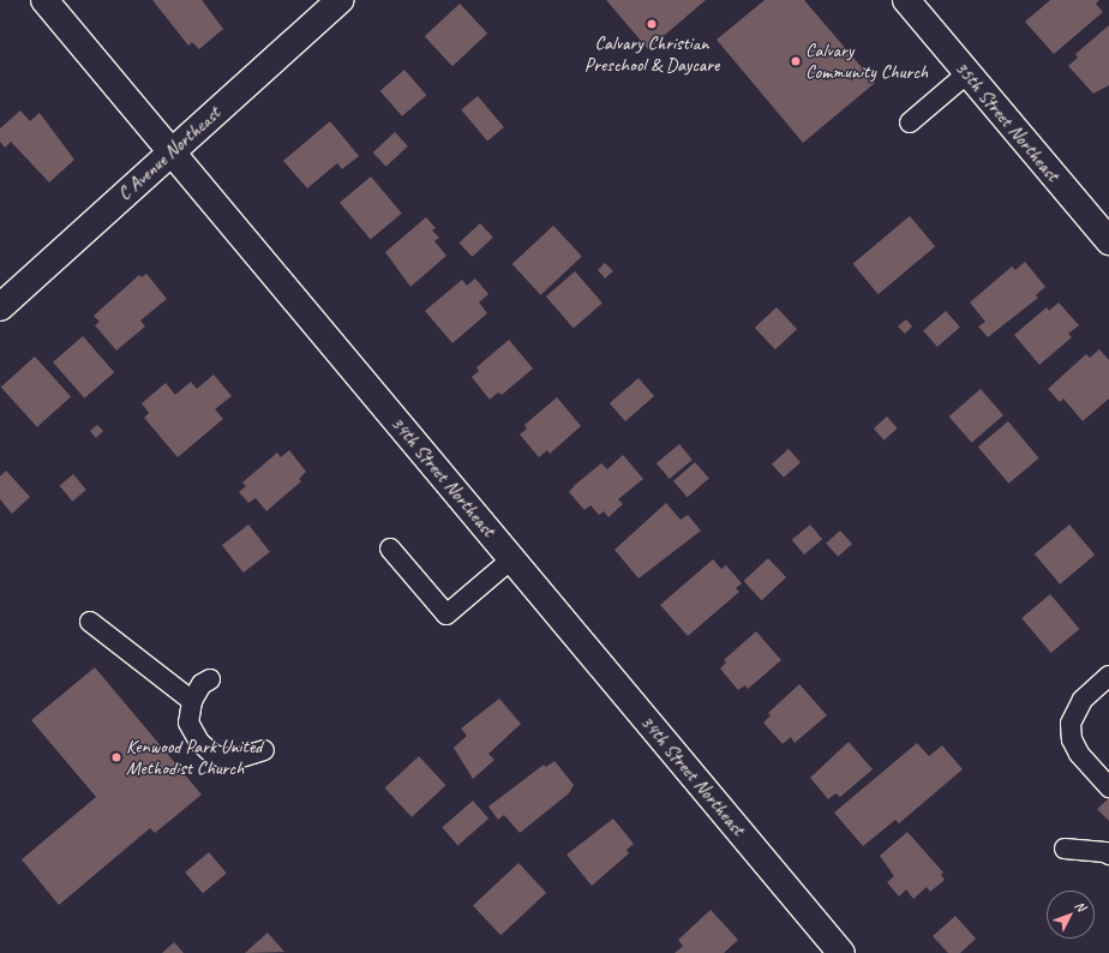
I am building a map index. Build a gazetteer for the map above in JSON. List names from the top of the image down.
{
  "streets": {
    "street": ["35th Street Northeast", "C Avenue Northeast", "34th Street Northeast"]
  },
  "crossings": [
    ["C Avenue Northeast", "34th Street Northeast"]
  ],
  "places": ["Calvary Christian Preschool & Daycare", "Calvary Community Church", "Kenwood Park United Methodist Church"],
  "north": "top right"
}
